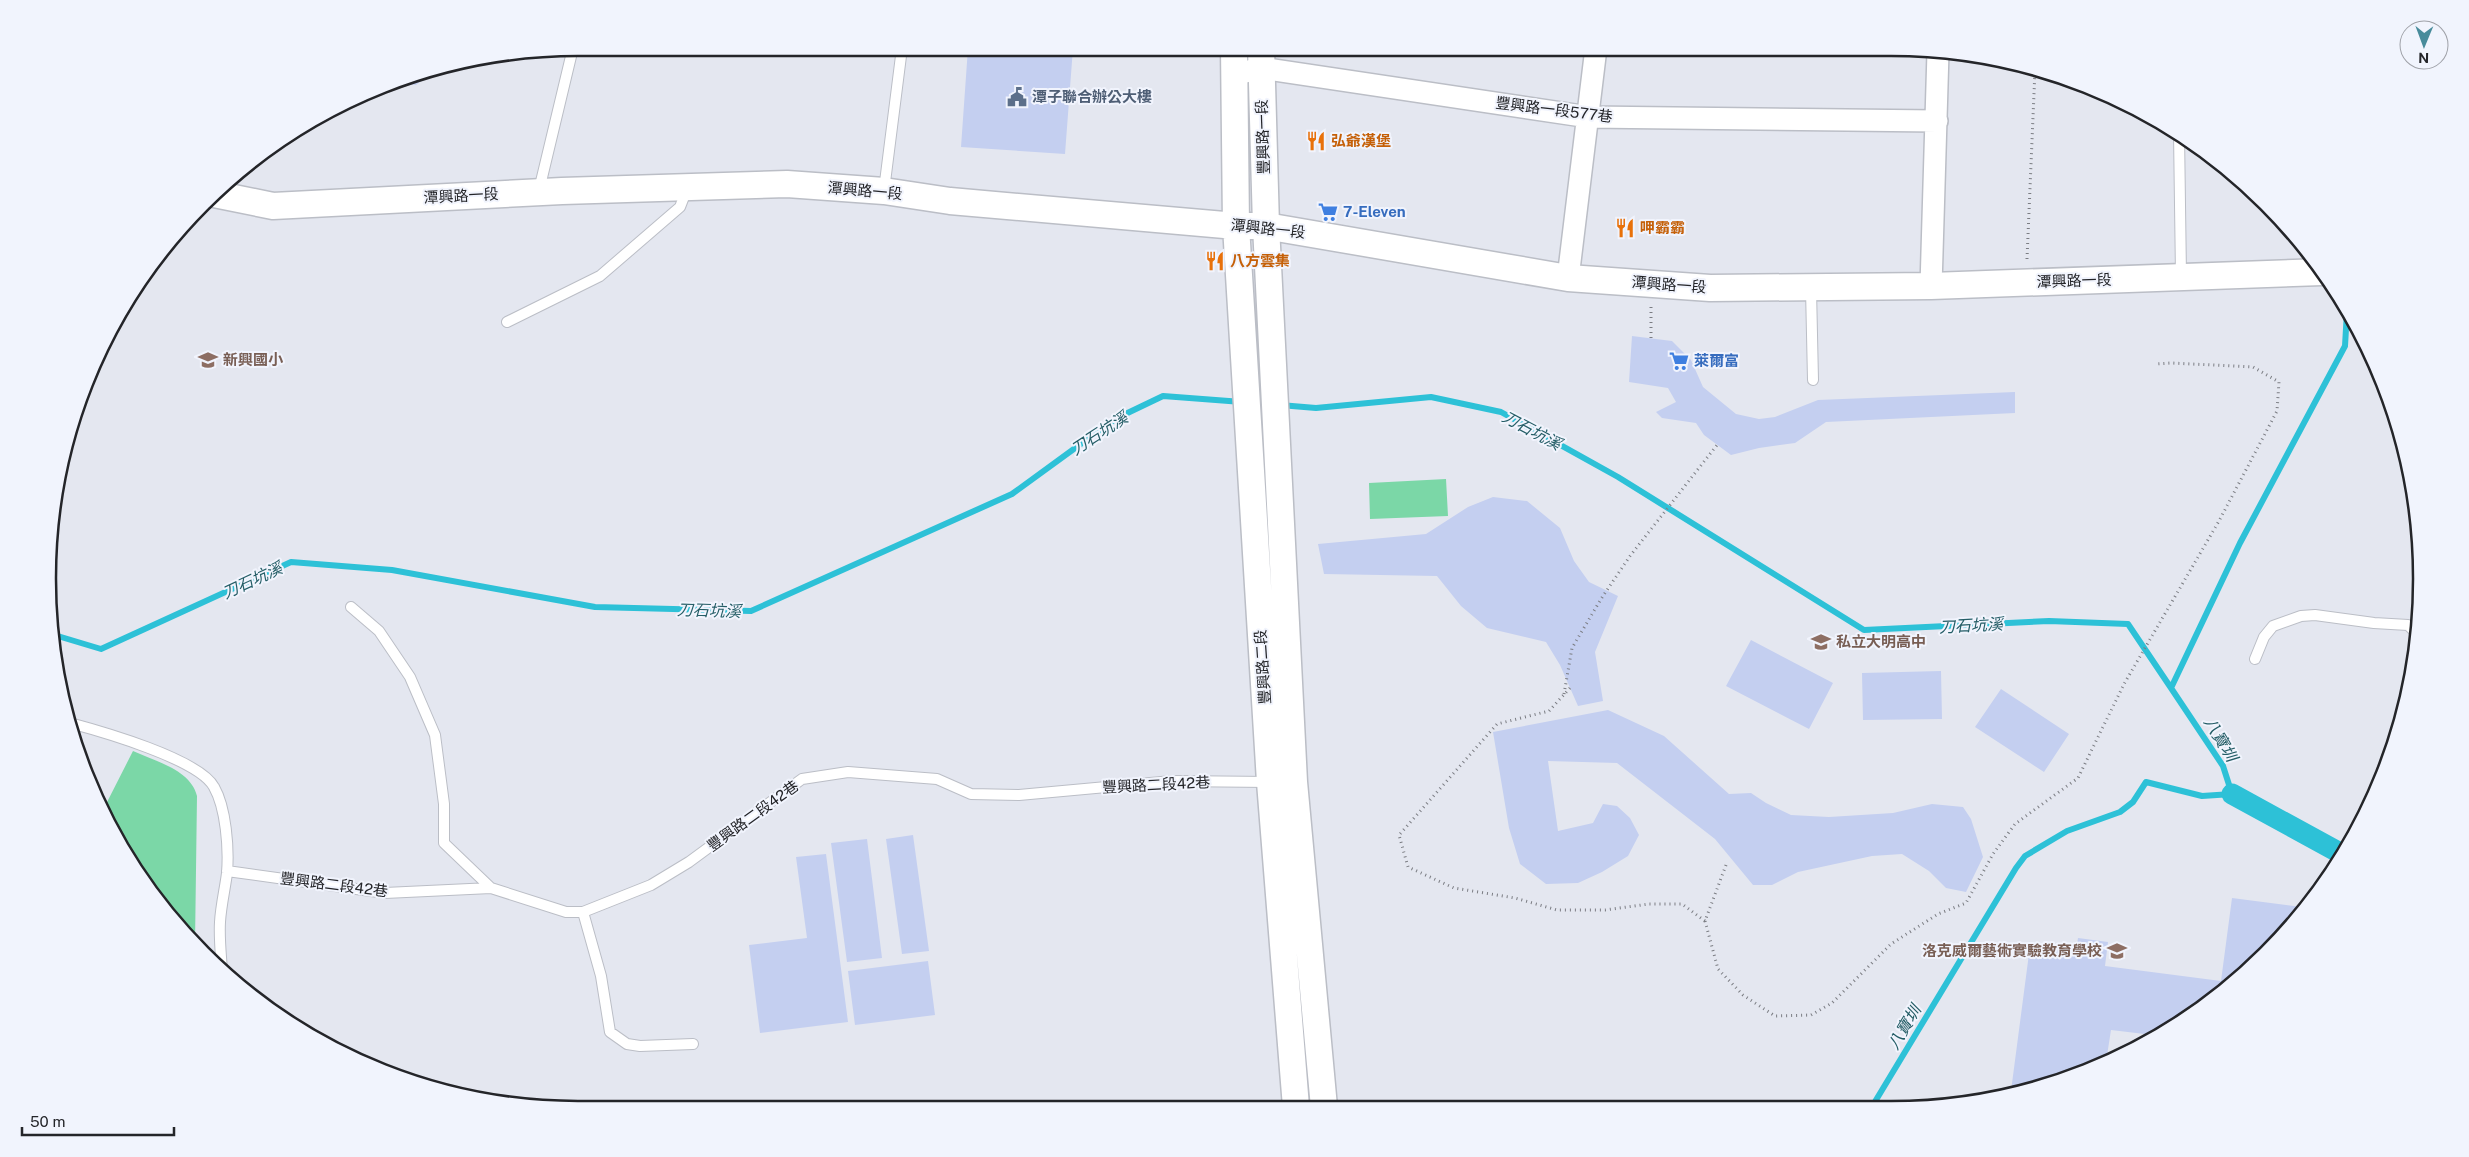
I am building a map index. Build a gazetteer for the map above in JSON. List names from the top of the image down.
{
  "streets": {
    "street": [
      "豐興路一段577巷",
      "豐興路一段",
      "潭興路一段",
      "豐興路二段"
    ],
    "lane": ["豐興路二段42巷"]
  },
  "crossings": [
    ["豐興路一段577巷", "豐興路一段"],
    ["豐興路一段", "潭興路一段"],
    ["豐興路一段", "豐興路二段"],
    ["潭興路一段", "豐興路二段"],
    ["豐興路二段", "豐興路二段42巷"]
  ],
  "water": ["刀石坑溪", "八寶圳"],
  "places": {
    "public building": ["潭子聯合辦公大樓"],
    "restaurant": ["弘爺漢堡", "呷霸霸", "八方雲集"],
    "supermarket": ["7-Eleven", "萊爾富"],
    "school or university": ["新興國小", "私立大明高中", "洛克威爾藝術實驗教育學校"]
  },
  "scale_bar": "50 m",
  "north": "bottom"
}
